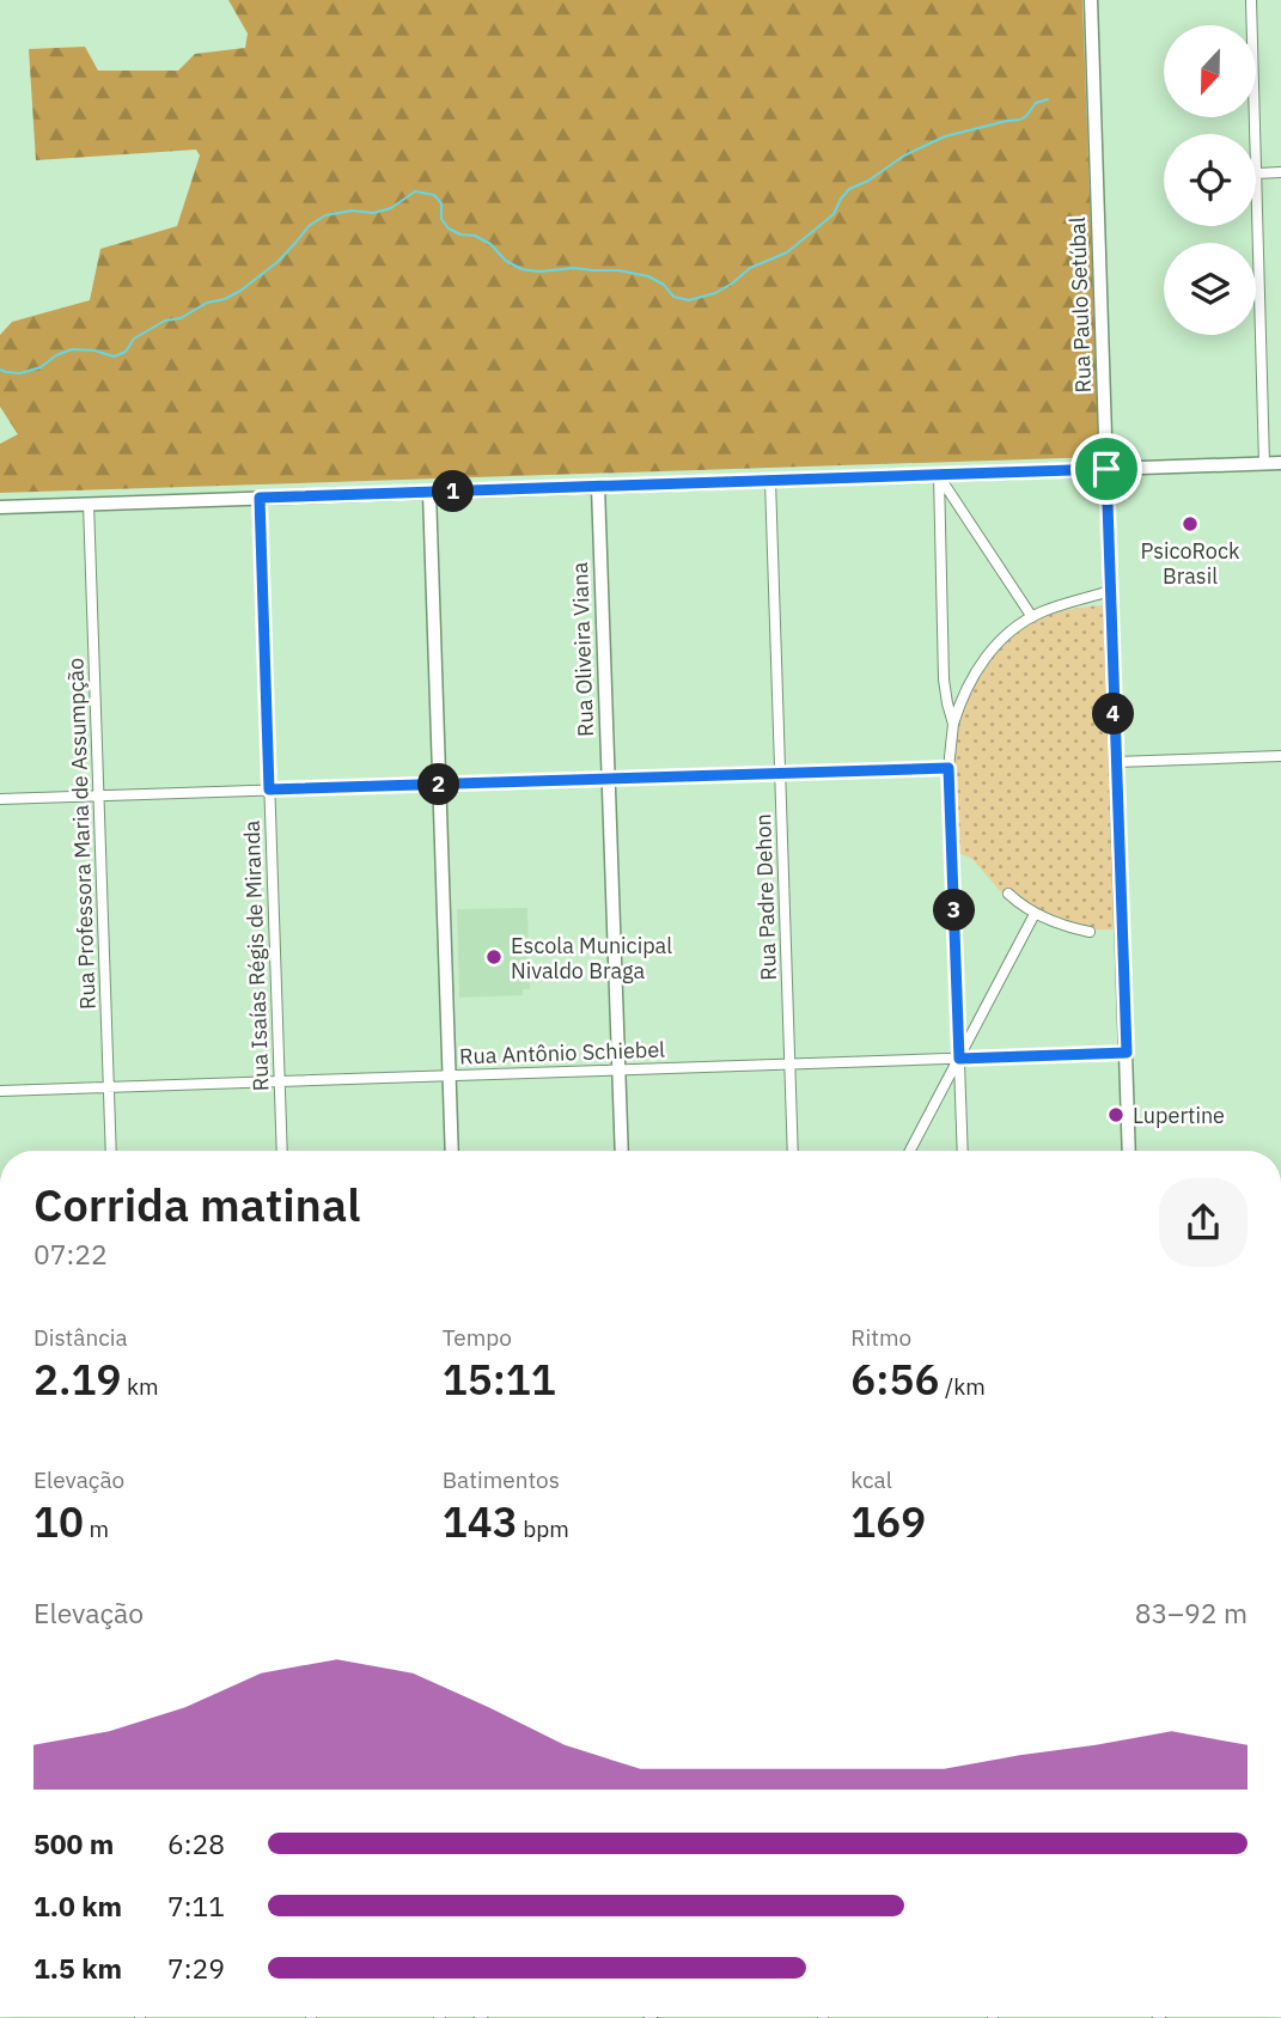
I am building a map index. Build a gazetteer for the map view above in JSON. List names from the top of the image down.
{
  "streets": {
    "main road": ["Rua Paulo Setúbal", "Rua Oliveira Viana"],
    "street": [
      "Rua Professora Maria de Assumpção",
      "Rua Padre Dehon",
      "Rua Isaías Régis de Miranda",
      "Rua Antônio Schiebel"
    ]
  },
  "crossings": [
    ["Rua Paulo Setúbal", "Rua Antônio Schiebel"],
    ["Rua Oliveira Viana", "Rua Antônio Schiebel"],
    ["Rua Professora Maria de Assumpção", "Rua Antônio Schiebel"],
    ["Rua Padre Dehon", "Rua Antônio Schiebel"],
    ["Rua Isaías Régis de Miranda", "Rua Antônio Schiebel"]
  ],
  "places": ["PsicoRock Brasil", "Escola Municipal Nivaldo Braga", "Lupertine"],
  "north": "bottom",
  "page": {
    "pins": [
      "1",
      "4",
      "2",
      "3"
    ],
    "heading": ["Corrida matinal", "07:22"],
    "stats": [
      ["Distância", "2.19 km"],
      ["Tempo", "15:11"],
      ["Ritmo", "6:56 /km"],
      ["Elevação", "10 m"],
      ["Batimentos", "143 bpm"],
      ["kcal", "169"]
    ],
    "chart": ["Elevação", "83–92 m"],
    "list": [
      {
        "name": "500 m",
        "note": "6:28"
      },
      {
        "name": "1.0 km",
        "note": "7:11"
      },
      {
        "name": "1.5 km",
        "note": "7:29"
      }
    ]
  }
}
